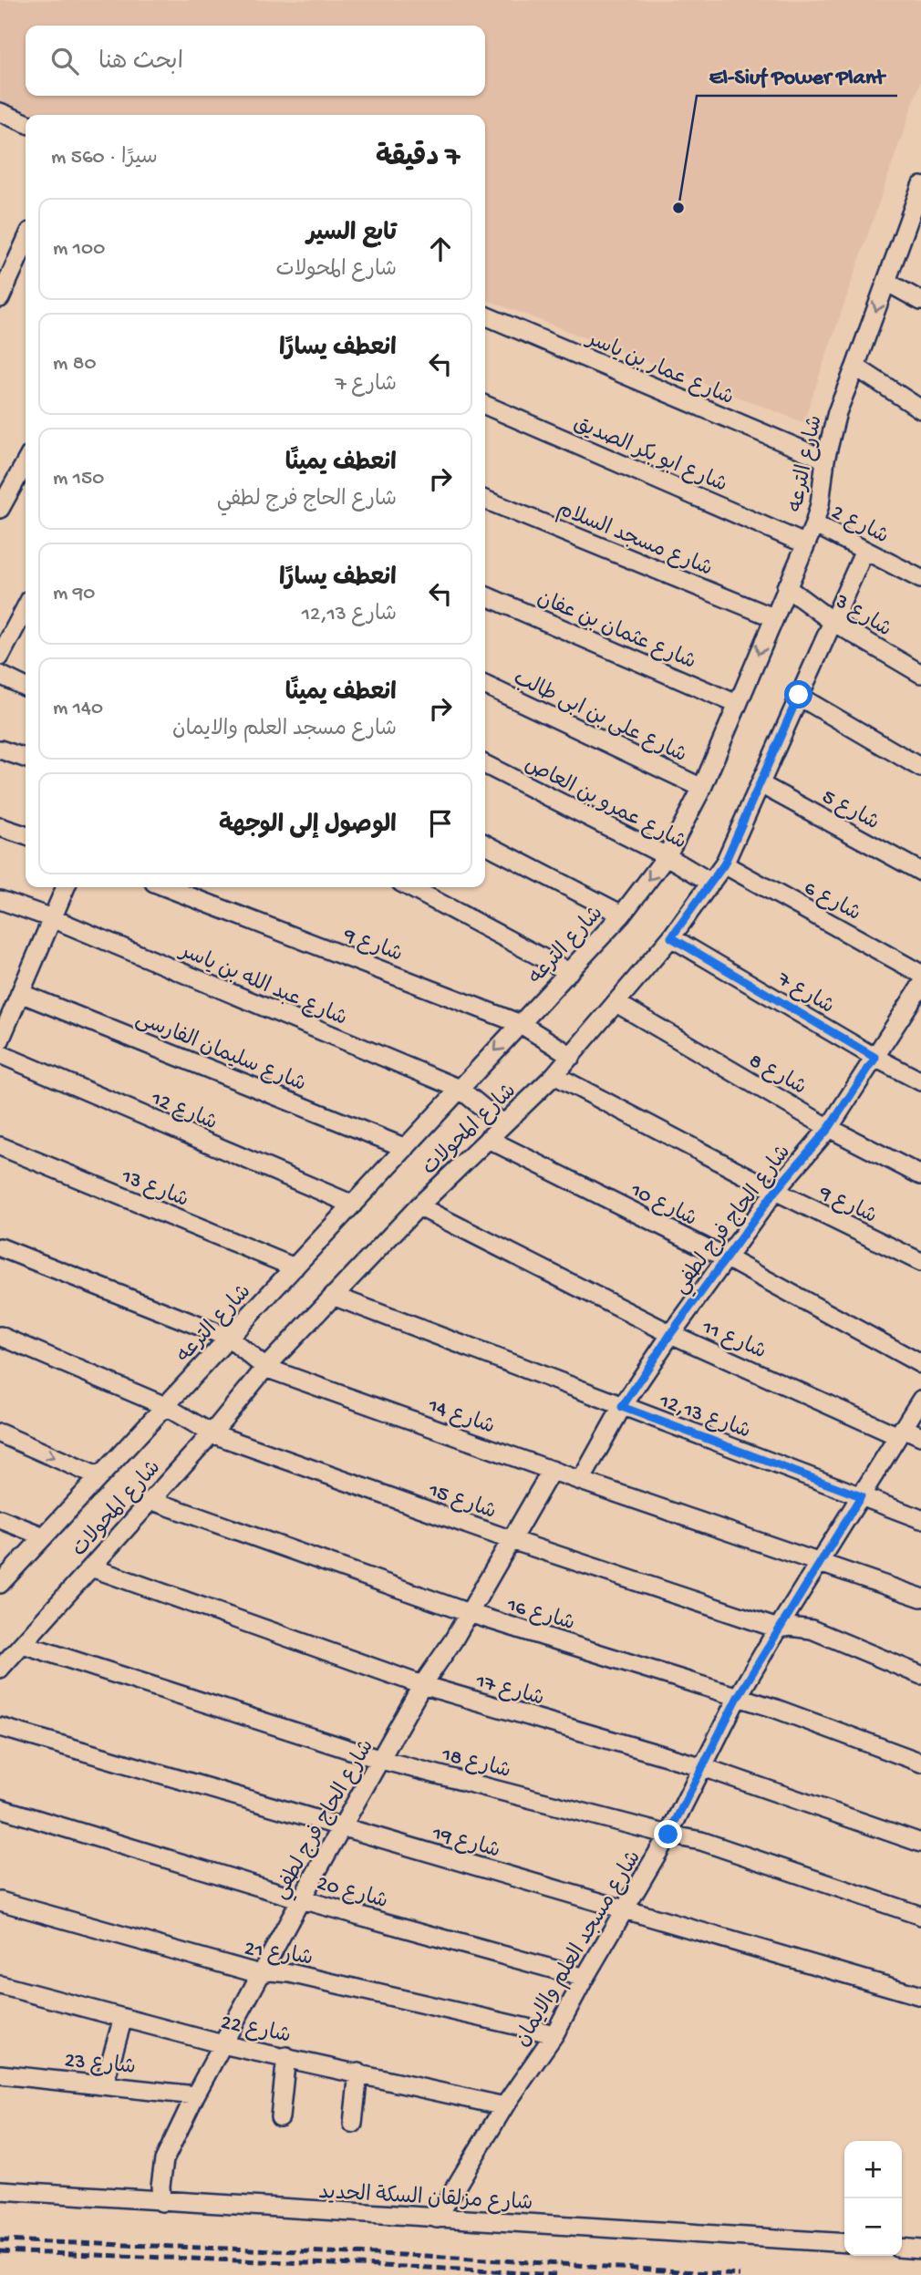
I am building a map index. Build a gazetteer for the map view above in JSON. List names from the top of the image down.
{
  "streets": {
    "street": [
      "شارع عمار بن ياسر",
      "شارع ابو بكر الصديق",
      "شارع الترعه",
      "شارع 2",
      "شارع مسجد السلام",
      "شارع 3",
      "شارع عثمان بن عفان",
      "شارع على بن ابى طالب",
      "شارع عمرو بن العاص",
      "شارع 5",
      "شارع 6",
      "شارع 9",
      "شارع عبد الله بن ياسر",
      "شارع 7",
      "شارع سليمان الفارسى",
      "شارع 8",
      "شارع 12",
      "شارع المحولات",
      "شارع 13",
      "شارع 10",
      "شارع الحاج فرج لطفي",
      "شارع 11",
      "شارع 14",
      "شارع 12,13",
      "شارع 15",
      "شارع 16",
      "شارع 17",
      "شارع 18",
      "شارع 19",
      "شارع 20",
      "شارع مسجد العلم والايمان",
      "شارع 21",
      "شارع 22",
      "شارع 23",
      "شارع مزلقان السكة الحديد"
    ]
  },
  "crossings": [
    ["شارع عمار بن ياسر", "شارع الترعه"],
    ["شارع ابو بكر الصديق", "شارع الترعه"],
    ["شارع الترعه", "شارع 2"],
    ["شارع الترعه", "شارع مسجد السلام"],
    ["شارع الترعه", "شارع 3"],
    ["شارع الترعه", "شارع عثمان بن عفان"],
    ["شارع الترعه", "شارع على بن ابى طالب"],
    ["شارع الترعه", "شارع عمرو بن العاص"],
    ["شارع الترعه", "شارع 9"],
    ["شارع الترعه", "شارع عبد الله بن ياسر"],
    ["شارع الترعه", "شارع سليمان الفارسى"],
    ["شارع الترعه", "شارع 12"],
    ["شارع الترعه", "شارع 13"],
    ["شارع الترعه", "شارع 14"],
    ["شارع الترعه", "شارع 15"],
    ["شارع 2", "شارع المحولات"],
    ["شارع 3", "شارع المحولات"],
    ["شارع عمرو بن العاص", "شارع المحولات"],
    ["شارع 5", "شارع المحولات"],
    ["شارع 6", "شارع المحولات"],
    ["شارع 9", "شارع المحولات"],
    ["شارع 9", "شارع الحاج فرج لطفي"],
    ["شارع عبد الله بن ياسر", "شارع المحولات"],
    ["شارع 7", "شارع المحولات"],
    ["شارع 7", "شارع الحاج فرج لطفي"],
    ["شارع 8", "شارع المحولات"],
    ["شارع 8", "شارع الحاج فرج لطفي"],
    ["شارع المحولات", "شارع 10"],
    ["شارع المحولات", "شارع 11"],
    ["شارع المحولات", "شارع 14"],
    ["شارع المحولات", "شارع 12,13"],
    ["شارع المحولات", "شارع 15"],
    ["شارع المحولات", "شارع 16"],
    ["شارع المحولات", "شارع 17"],
    ["شارع المحولات", "شارع 18"],
    ["شارع 10", "شارع الحاج فرج لطفي"],
    ["شارع الحاج فرج لطفي", "شارع 11"],
    ["شارع الحاج فرج لطفي", "شارع 14"],
    ["شارع الحاج فرج لطفي", "شارع 12,13"],
    ["شارع الحاج فرج لطفي", "شارع 15"],
    ["شارع الحاج فرج لطفي", "شارع 16"],
    ["شارع الحاج فرج لطفي", "شارع 17"],
    ["شارع الحاج فرج لطفي", "شارع 18"],
    ["شارع الحاج فرج لطفي", "شارع 19"],
    ["شارع الحاج فرج لطفي", "شارع 20"],
    ["شارع الحاج فرج لطفي", "شارع 21"],
    ["شارع الحاج فرج لطفي", "شارع 22"],
    ["شارع الحاج فرج لطفي", "شارع 23"],
    ["شارع الحاج فرج لطفي", "شارع مزلقان السكة الحديد"],
    ["شارع 11", "شارع مسجد العلم والايمان"],
    ["شارع 14", "شارع مسجد العلم والايمان"],
    ["شارع 12,13", "شارع مسجد العلم والايمان"],
    ["شارع 15", "شارع مسجد العلم والايمان"],
    ["شارع 16", "شارع مسجد العلم والايمان"],
    ["شارع 17", "شارع مسجد العلم والايمان"],
    ["شارع 18", "شارع مسجد العلم والايمان"],
    ["شارع 19", "شارع مسجد العلم والايمان"],
    ["شارع 20", "شارع مسجد العلم والايمان"],
    ["شارع مسجد العلم والايمان", "شارع 21"],
    ["شارع مسجد العلم والايمان", "شارع 22"],
    ["شارع مسجد العلم والايمان", "شارع مزلقان السكة الحديد"]
  ],
  "places": ["El-Siuf Power Plant"],
  "page": {
    "search": "ابحث هنا",
    "heading": ["7 دقيقة", "سيرًا · 560 m"],
    "list": [
      ["تابع السير", "شارع المحولات", "100 m"],
      ["انعطف يسارًا", "شارع 7", "80 m"],
      ["انعطف يمينًا", "شارع الحاج فرج لطفي", "150 m"],
      ["انعطف يسارًا", "شارع 12,13", "90 m"],
      ["انعطف يمينًا", "شارع مسجد العلم والايمان", "140 m"],
      "الوصول إلى الوجهة"
    ],
    "map_buttons": ["+", "−"]
  }
}
